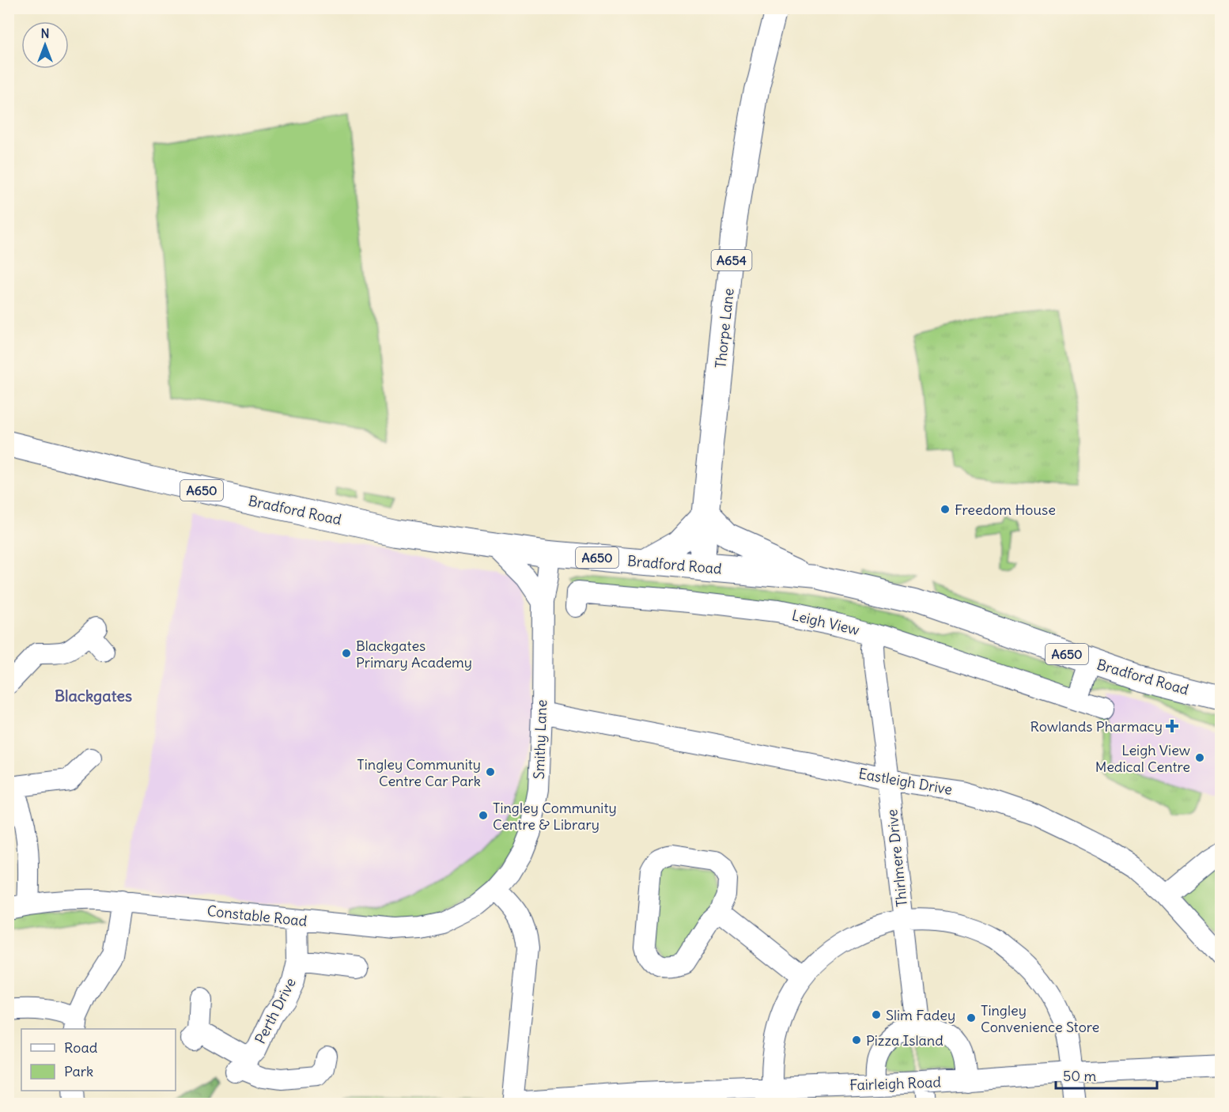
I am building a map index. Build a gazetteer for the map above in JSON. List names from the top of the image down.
{
  "streets": {
    "main road": [
      "A654",
      "Thorpe Lane",
      "A650",
      "Bradford Road"
    ],
    "street": [
      "Leigh View",
      "Smithy Lane",
      "Eastleigh Drive",
      "Thirlmere Drive",
      "Constable Road",
      "Perth Drive",
      "Fairleigh Road"
    ]
  },
  "crossings": [
    ["Thorpe Lane", "Bradford Road"],
    ["Bradford Road", "Smithy Lane"],
    ["Leigh View", "Thirlmere Drive"],
    ["Smithy Lane", "Eastleigh Drive"],
    ["Smithy Lane", "Constable Road"],
    ["Eastleigh Drive", "Thirlmere Drive"],
    ["Constable Road", "Perth Drive"]
  ],
  "districts": ["Blackgates"],
  "places": {
    "other": [
      "Freedom House",
      "Blackgates Primary Academy",
      "Leigh View Medical Centre",
      "Tingley Community Centre Car Park",
      "Tingley Community Centre & Library",
      "Slim Fadey",
      "Tingley Convenience Store",
      "Pizza Island"
    ],
    "health": ["Rowlands Pharmacy"]
  },
  "legend": ["Road", "Park"],
  "scale_bar": "50 m",
  "north": "top"
}
